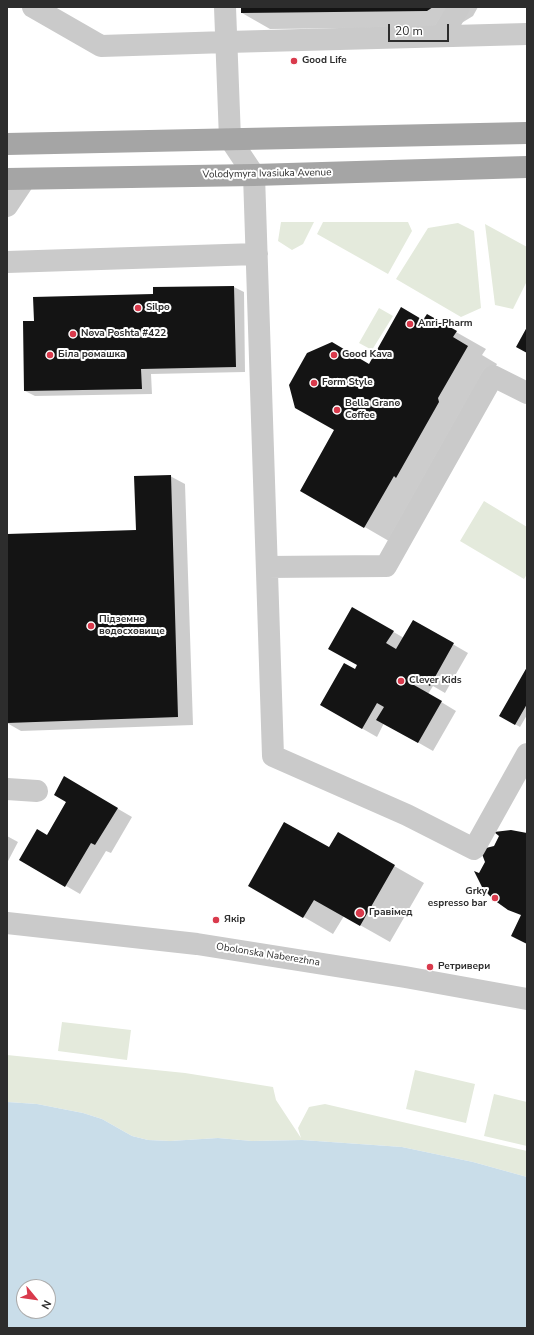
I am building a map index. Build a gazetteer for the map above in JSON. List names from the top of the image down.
{
  "streets": {
    "main road": ["Volodymyra Ivasiuka Avenue"],
    "street": ["Obolonska Naberezhna"]
  },
  "places": [
    "Good Life",
    "Silpo",
    "Anri-Pharm",
    "Nova Poshta #422",
    "Біла ромашка",
    "Good Kava",
    "Form Style",
    "Bella Grano Coffee",
    "Підземне водосховище",
    "Clever Kids",
    "Grky espresso bar",
    "Гравімед",
    "Якір",
    "Ретривери"
  ],
  "scale_bar": "20 m",
  "north": "bottom right"
}
